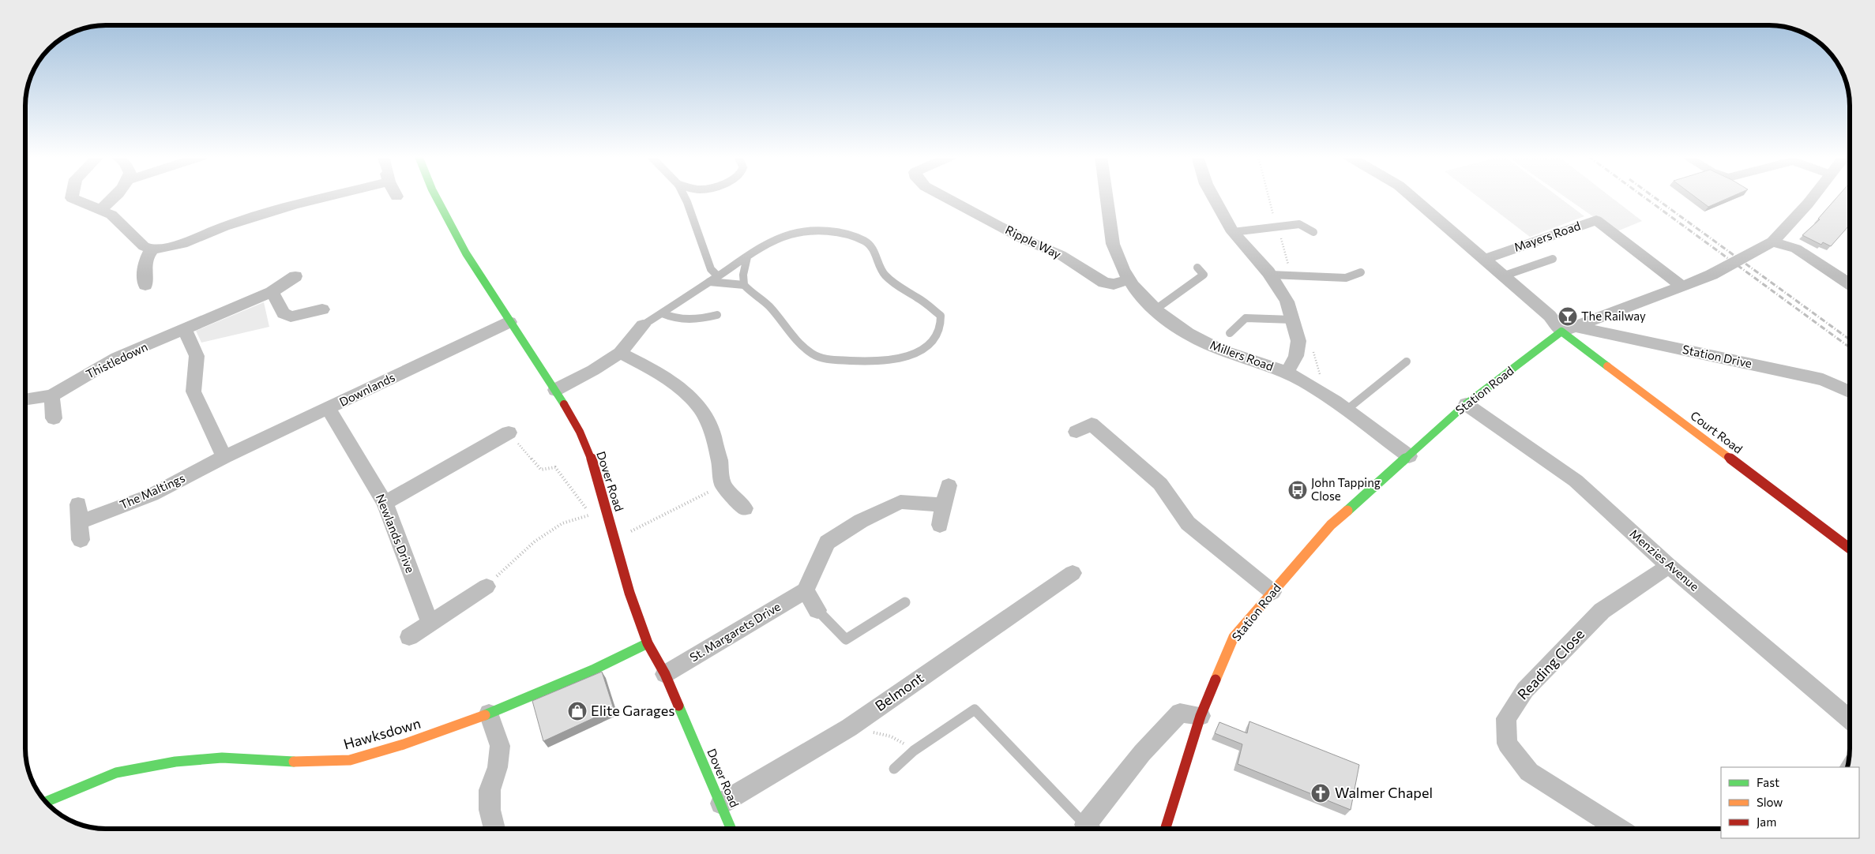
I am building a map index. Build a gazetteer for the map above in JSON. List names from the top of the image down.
{
  "streets": {
    "street": [
      "Mayers Road",
      "Ripple Way",
      "Millers Road",
      "Station Drive",
      "Thistledown",
      "Downlands",
      "Station Road",
      "Court Road",
      "Dover Road",
      "The Maltings",
      "Newlands Drive",
      "Menzies Avenue",
      "St. Margarets Drive",
      "Reading Close",
      "Belmont",
      "Hawksdown"
    ]
  },
  "crossings": [
    ["Mayers Road", "Station Road"],
    ["Ripple Way", "Millers Road"],
    ["Millers Road", "Station Road"],
    ["Station Drive", "Station Road"],
    ["Station Drive", "Court Road"],
    ["Downlands", "Dover Road"],
    ["Downlands", "The Maltings"],
    ["Downlands", "Newlands Drive"],
    ["Station Road", "Court Road"],
    ["Station Road", "Menzies Avenue"],
    ["Dover Road", "St. Margarets Drive"],
    ["Dover Road", "Belmont"],
    ["Dover Road", "Hawksdown"],
    ["Menzies Avenue", "Reading Close"]
  ],
  "places": {
    "bar": ["The Railway"],
    "bus stop": ["John Tapping Close"],
    "shop": ["Elite Garages"],
    "church": ["Walmer Chapel"]
  },
  "legend": ["Fast", "Slow", "Jam"]
}
